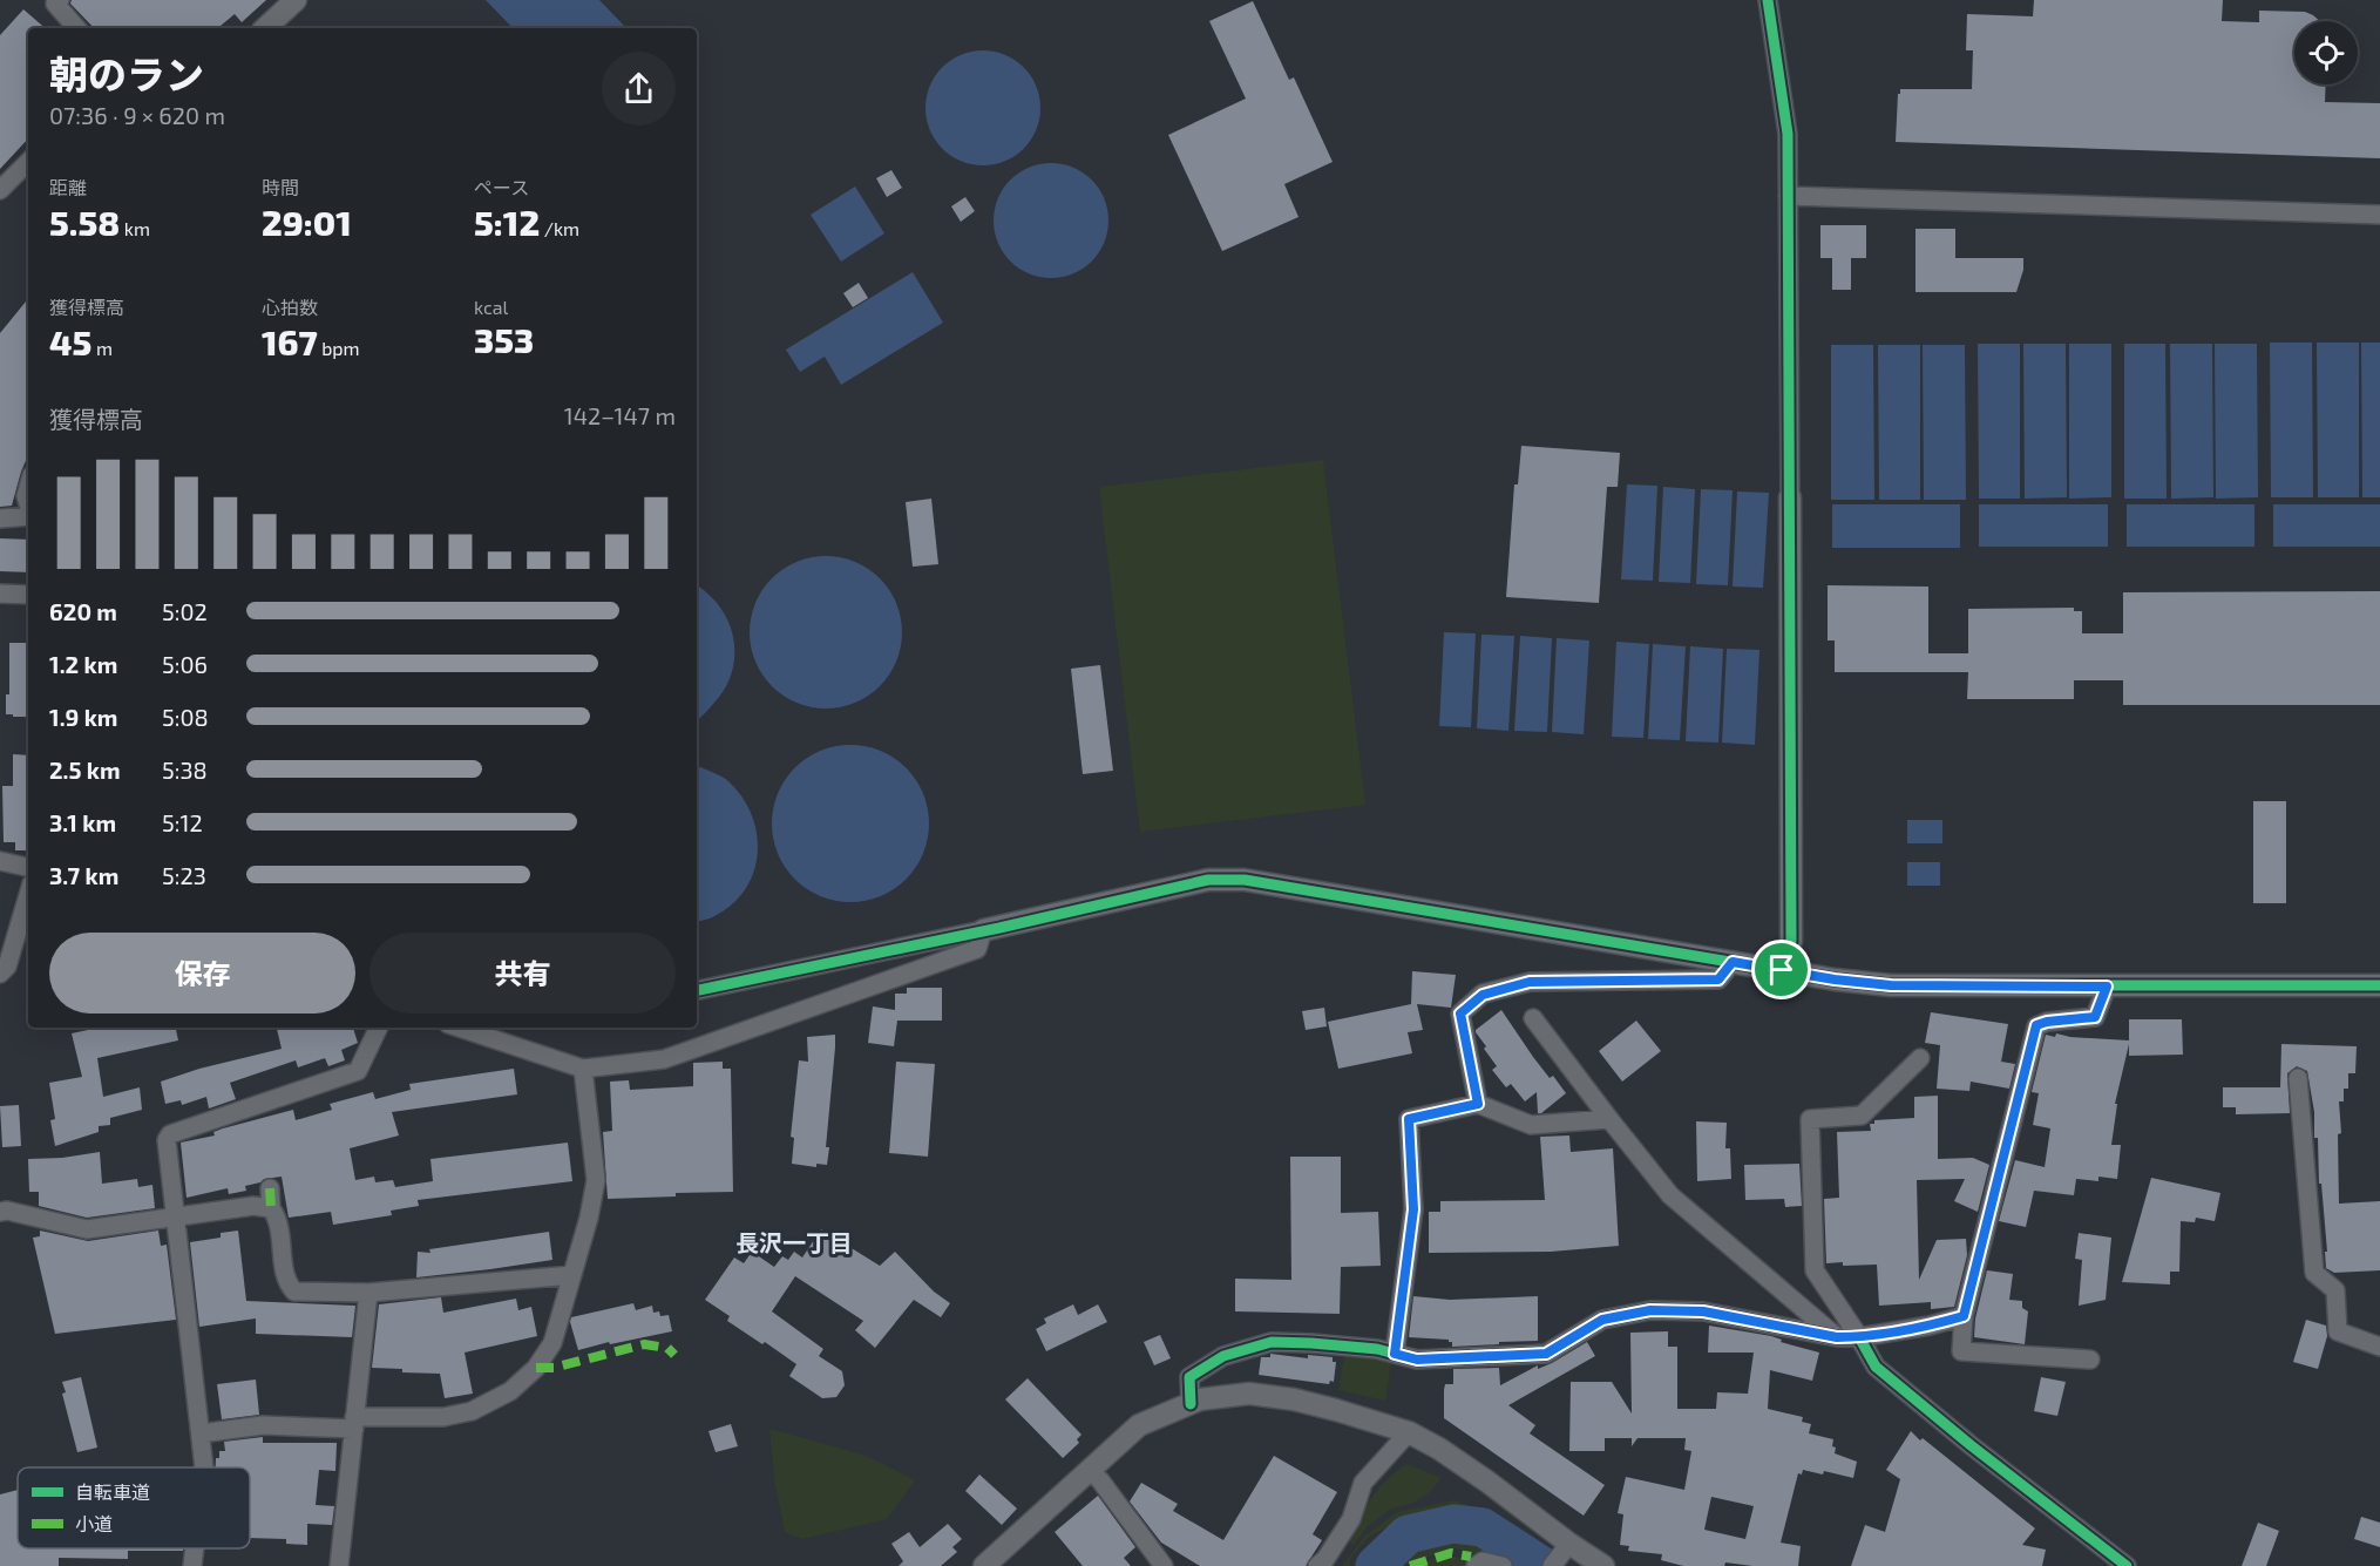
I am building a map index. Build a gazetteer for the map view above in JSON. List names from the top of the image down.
{
  "districts": ["長沢一丁目"],
  "legend": ["自転車道", "小道"],
  "page": {
    "heading": ["朝のラン", "07:36 · 9 × 620 m"],
    "stats": [
      ["距離", "5.58 km"],
      ["時間", "29:01"],
      ["ペース", "5:12 /km"],
      ["獲得標高", "45 m"],
      ["心拍数", "167 bpm"],
      ["kcal", "353"]
    ],
    "chart": ["獲得標高", "142–147 m"],
    "list": [
      {
        "name": "620 m",
        "note": "5:02"
      },
      {
        "name": "1.2 km",
        "note": "5:06"
      },
      {
        "name": "1.9 km",
        "note": "5:08"
      },
      {
        "name": "2.5 km",
        "note": "5:38"
      },
      {
        "name": "3.1 km",
        "note": "5:12"
      },
      {
        "name": "3.7 km",
        "note": "5:23"
      }
    ],
    "buttons": ["保存", "共有"]
  }
}
